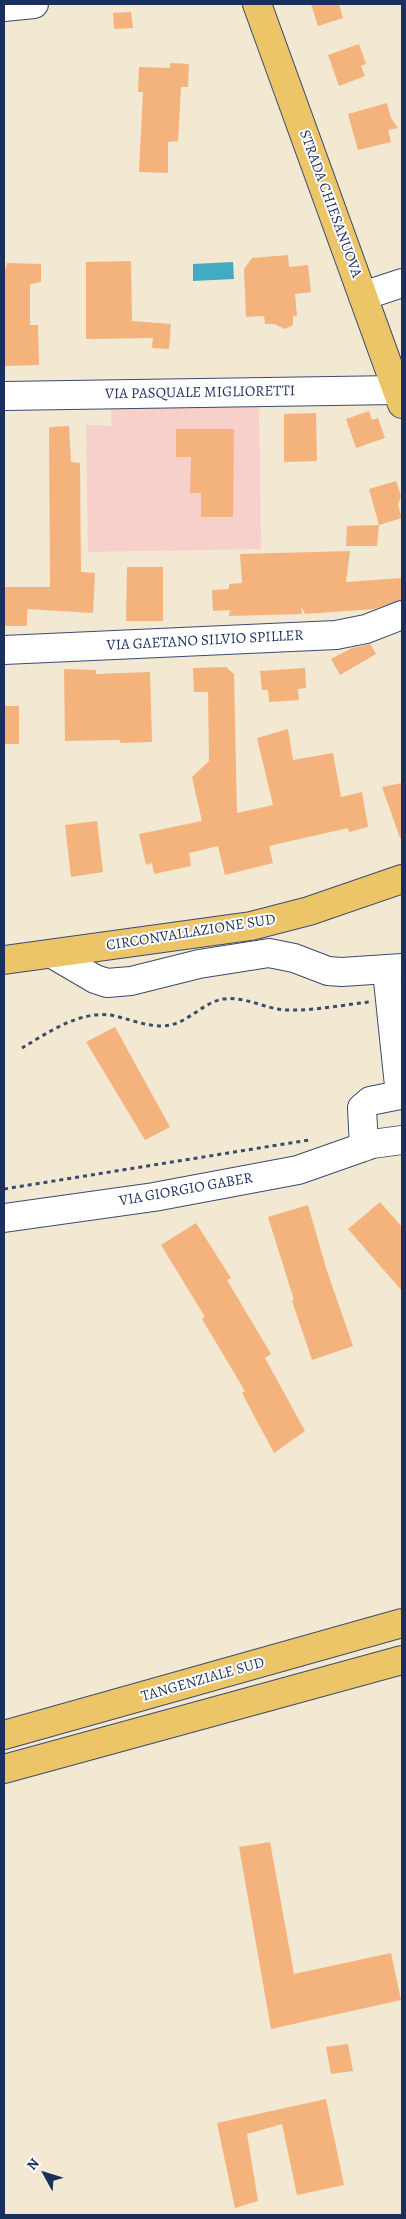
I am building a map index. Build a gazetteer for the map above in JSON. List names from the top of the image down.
{
  "streets": {
    "main road": ["STRADA CHIESANUOVA", "CIRCONVALLAZIONE SUD", "TANGENZIALE SUD"],
    "street": ["VIA PASQUALE MIGLIORETTI", "VIA GAETANO SILVIO SPILLER", "VIA GIORGIO GABER"]
  },
  "crossings": [
    ["STRADA CHIESANUOVA", "VIA PASQUALE MIGLIORETTI"]
  ],
  "north": "top left"
}
